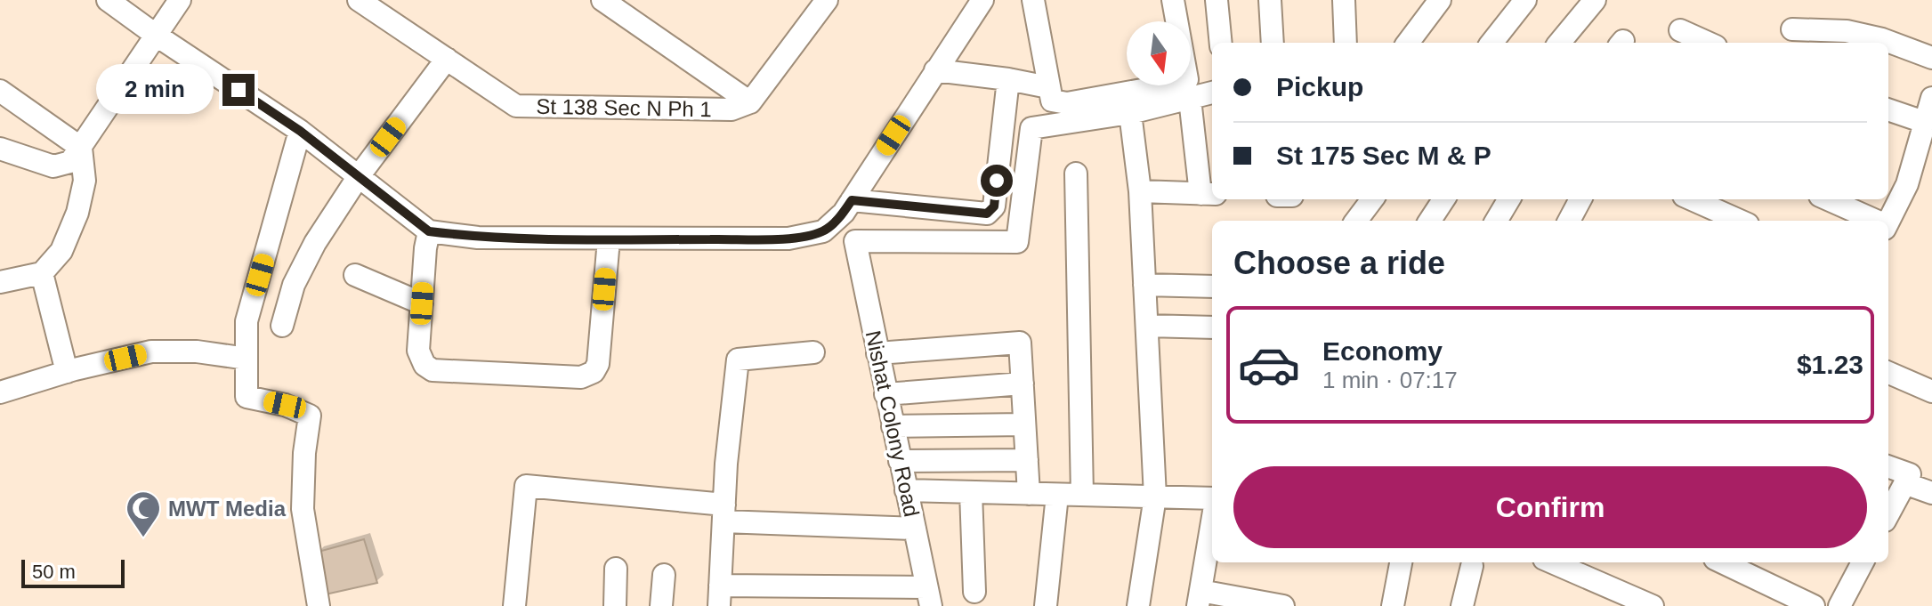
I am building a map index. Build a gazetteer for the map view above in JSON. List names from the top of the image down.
{
  "streets": {
    "street": ["St 138 Sec N Ph 1", "Nishat Colony Road"]
  },
  "places": {
    "mosque": ["MWT Media"]
  },
  "scale_bar": "50 m",
  "north": "bottom",
  "page": {
    "banner": ["Pickup", "St 175 Sec M & P"],
    "bubble": "2 min",
    "heading": "Choose a ride",
    "list": [
      {
        "name": "Economy",
        "note": "1 min · 07:17",
        "value": "$1.23"
      }
    ],
    "buttons": "Confirm",
    "scale": "50 m"
  }
}
